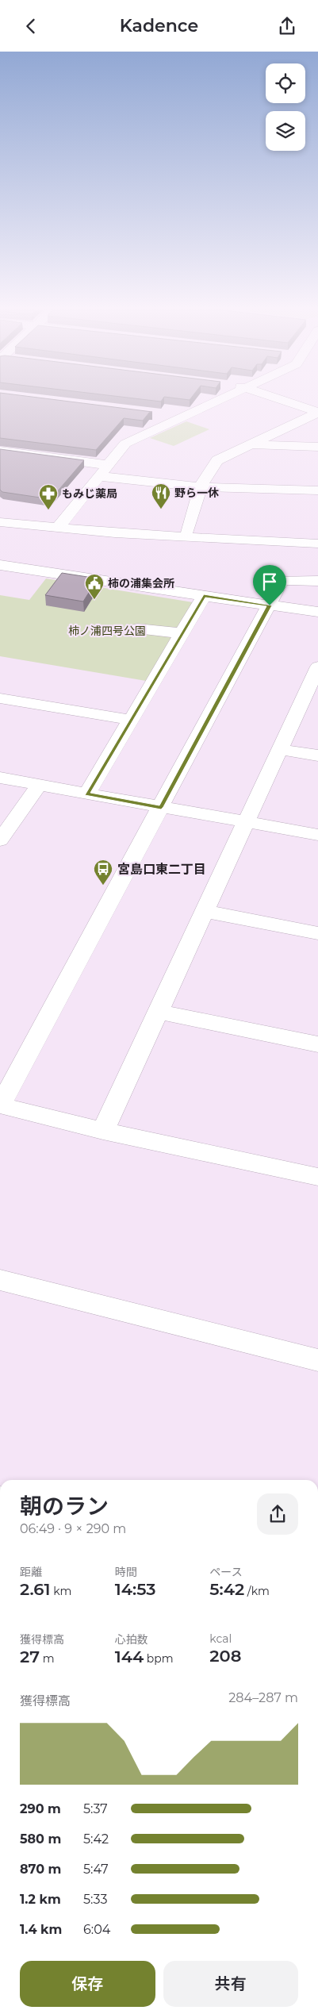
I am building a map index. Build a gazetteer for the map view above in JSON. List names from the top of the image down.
{
  "parks": ["柿ノ浦四号公園"],
  "places": {
    "restaurant": ["野ら一休"],
    "pharmacy": ["もみじ薬局"],
    "public building": ["柿の浦集会所"],
    "bus stop": ["宮島口東二丁目"]
  },
  "page": {
    "header": "Kadence",
    "heading": ["朝のラン", "06:49 · 9 × 290 m"],
    "stats": [
      ["距離", "2.61 km"],
      ["時間", "14:53"],
      ["ペース", "5:42 /km"],
      ["獲得標高", "27 m"],
      ["心拍数", "144 bpm"],
      ["kcal", "208"]
    ],
    "chart": ["獲得標高", "284–287 m"],
    "list": [
      {
        "name": "290 m",
        "note": "5:37"
      },
      {
        "name": "580 m",
        "note": "5:42"
      },
      {
        "name": "870 m",
        "note": "5:47"
      },
      {
        "name": "1.2 km",
        "note": "5:33"
      },
      {
        "name": "1.4 km",
        "note": "6:04"
      }
    ],
    "buttons": ["保存", "共有"]
  }
}
